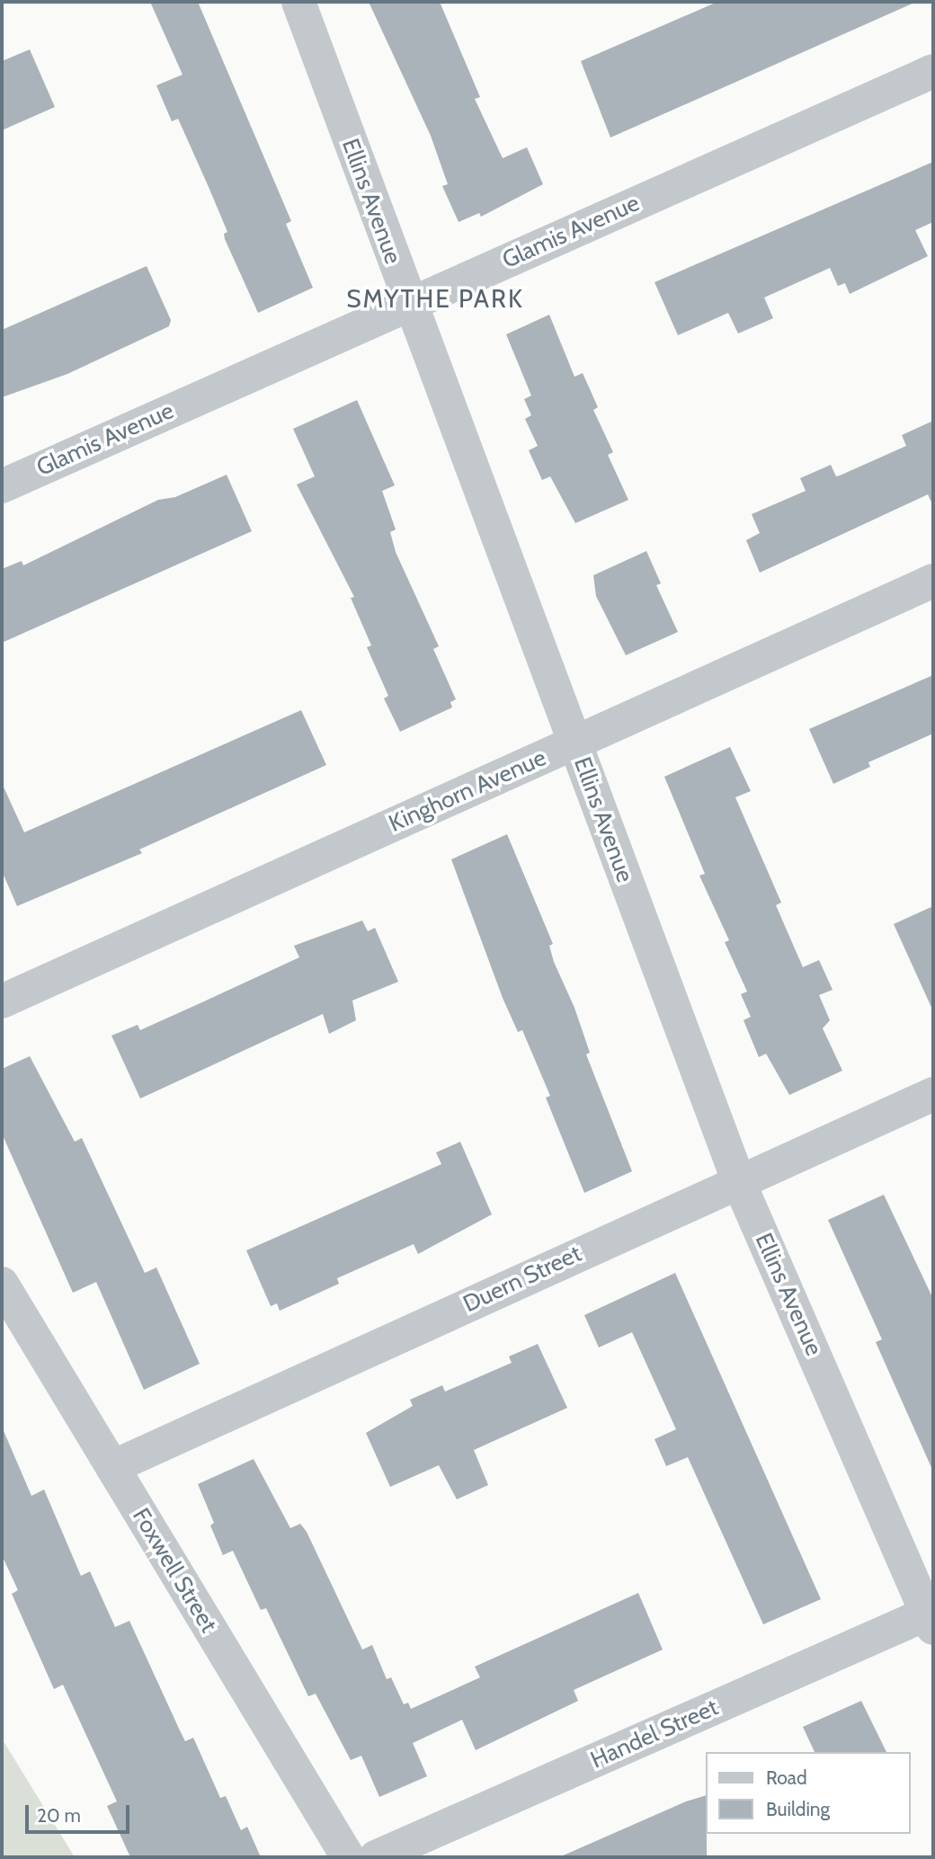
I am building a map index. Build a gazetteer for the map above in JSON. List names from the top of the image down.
{
  "streets": {
    "street": [
      "Ellins Avenue",
      "Glamis Avenue",
      "Kinghorn Avenue",
      "Duern Street",
      "Foxwell Street",
      "Handel Street"
    ]
  },
  "crossings": [
    ["Ellins Avenue", "Glamis Avenue"],
    ["Ellins Avenue", "Kinghorn Avenue"],
    ["Ellins Avenue", "Duern Street"],
    ["Ellins Avenue", "Handel Street"],
    ["Duern Street", "Foxwell Street"]
  ],
  "districts": ["SMYTHE PARK"],
  "legend": ["Road", "Building"],
  "scale_bar": "20 m"
}
